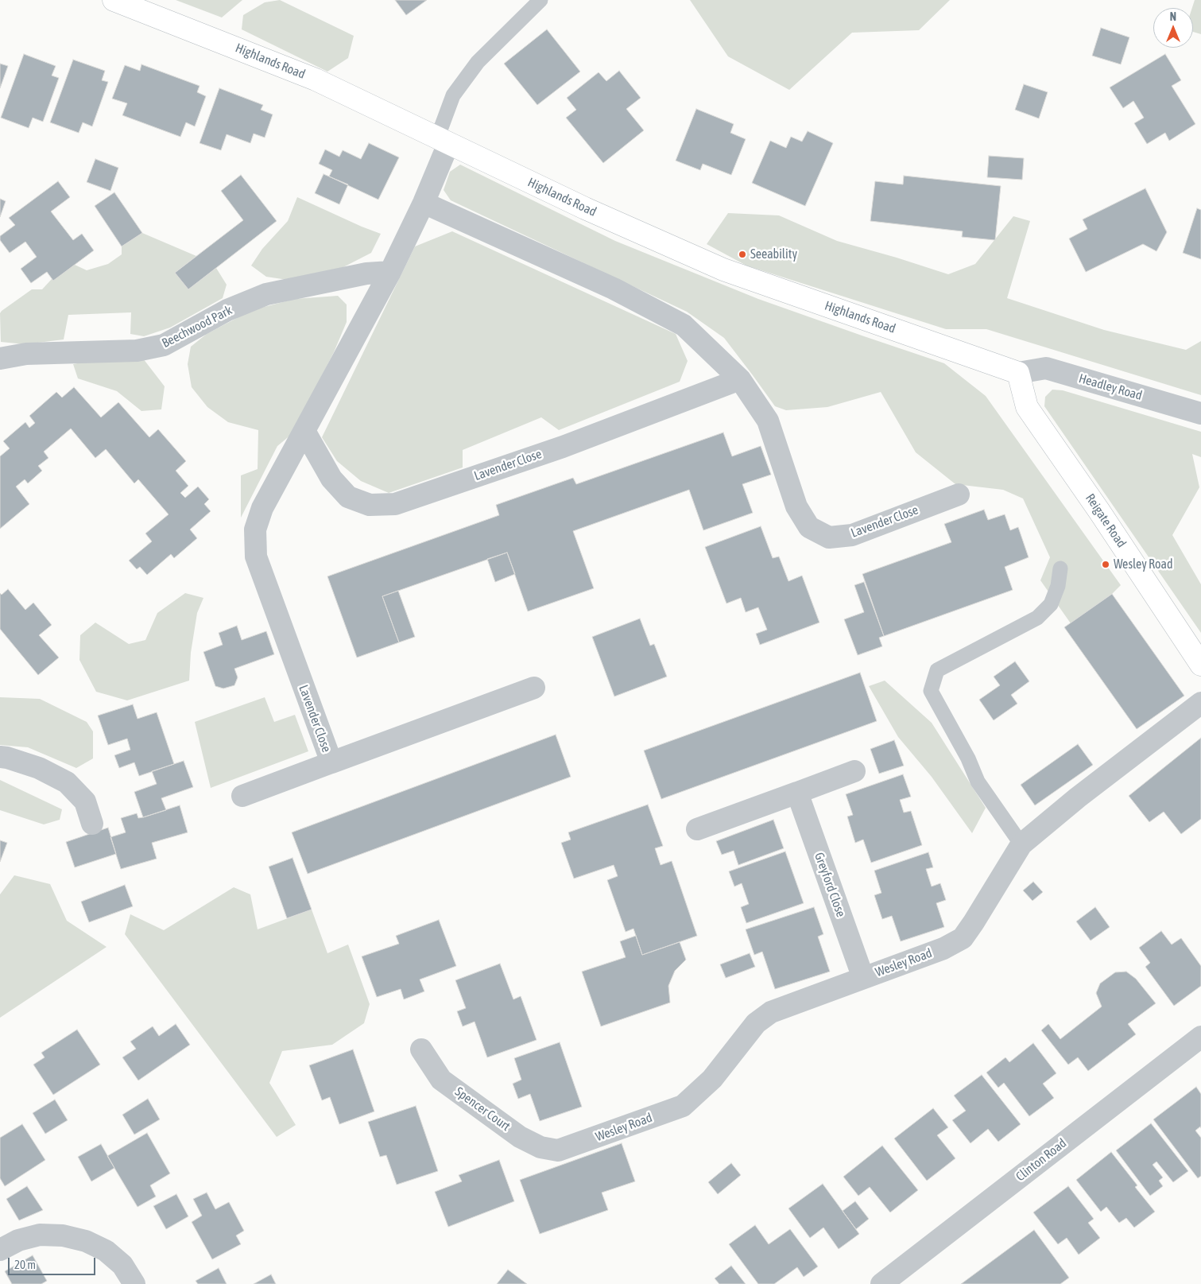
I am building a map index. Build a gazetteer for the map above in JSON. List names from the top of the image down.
{
  "streets": {
    "main road": ["Highlands Road", "Reigate Road"],
    "street": [
      "Beechwood Park",
      "Headley Road",
      "Lavender Close",
      "Greyford Close",
      "Wesley Road",
      "Spencer Court",
      "Clinton Road"
    ]
  },
  "crossings": [
    ["Highlands Road", "Headley Road"],
    ["Highlands Road", "Lavender Close"],
    ["Highlands Road", "Reigate Road"],
    ["Beechwood Park", "Lavender Close"],
    ["Headley Road", "Reigate Road"],
    ["Greyford Close", "Wesley Road"],
    ["Wesley Road", "Spencer Court"]
  ],
  "places": ["Seeability", "Wesley Road"],
  "scale_bar": "20 m",
  "north": "top"
}
